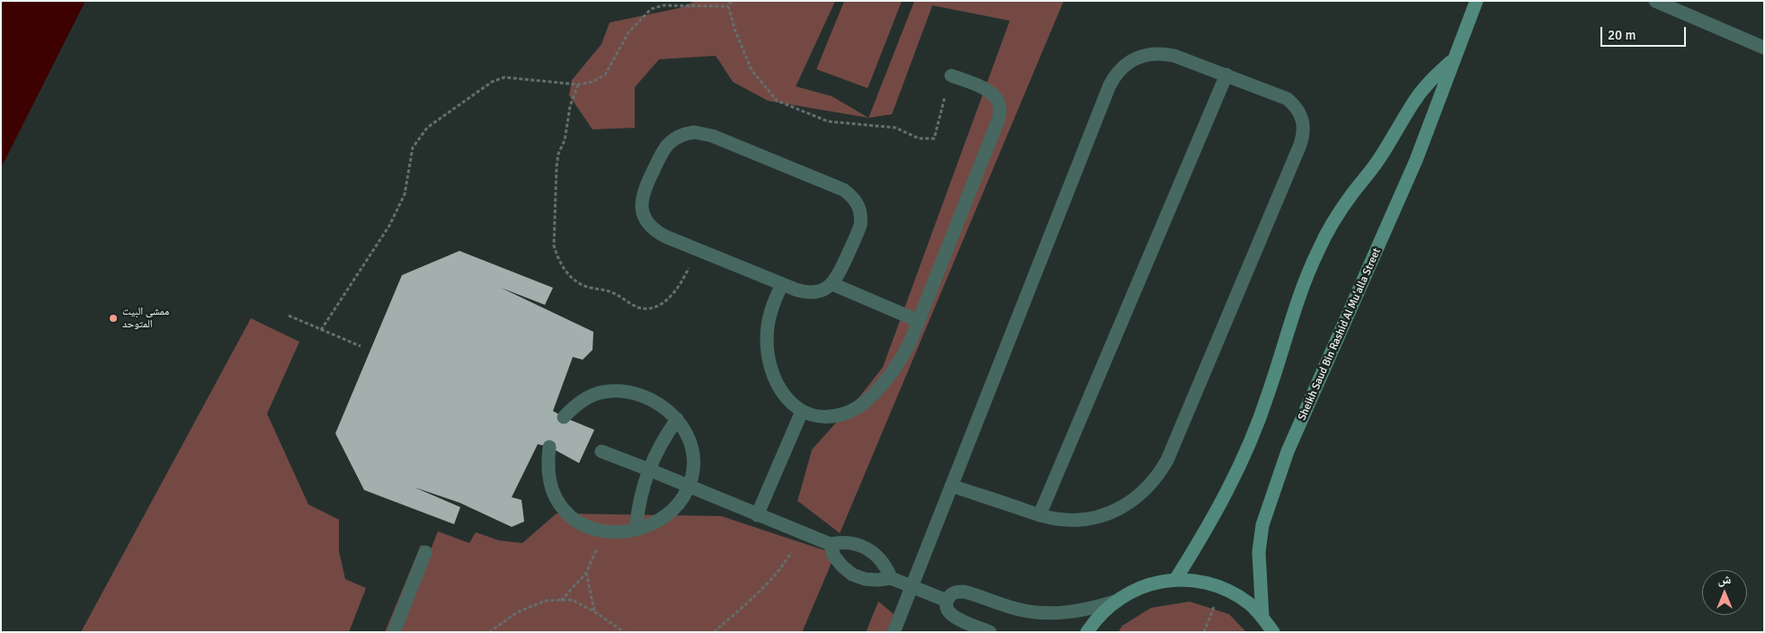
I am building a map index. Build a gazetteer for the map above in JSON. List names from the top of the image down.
{
  "streets": {
    "street": ["Sheikh Saud Bin Rashid Al Mu'alla Street"]
  },
  "places": ["ممشى البيت المتوحد"],
  "scale_bar": "20 m",
  "north": "top"
}
